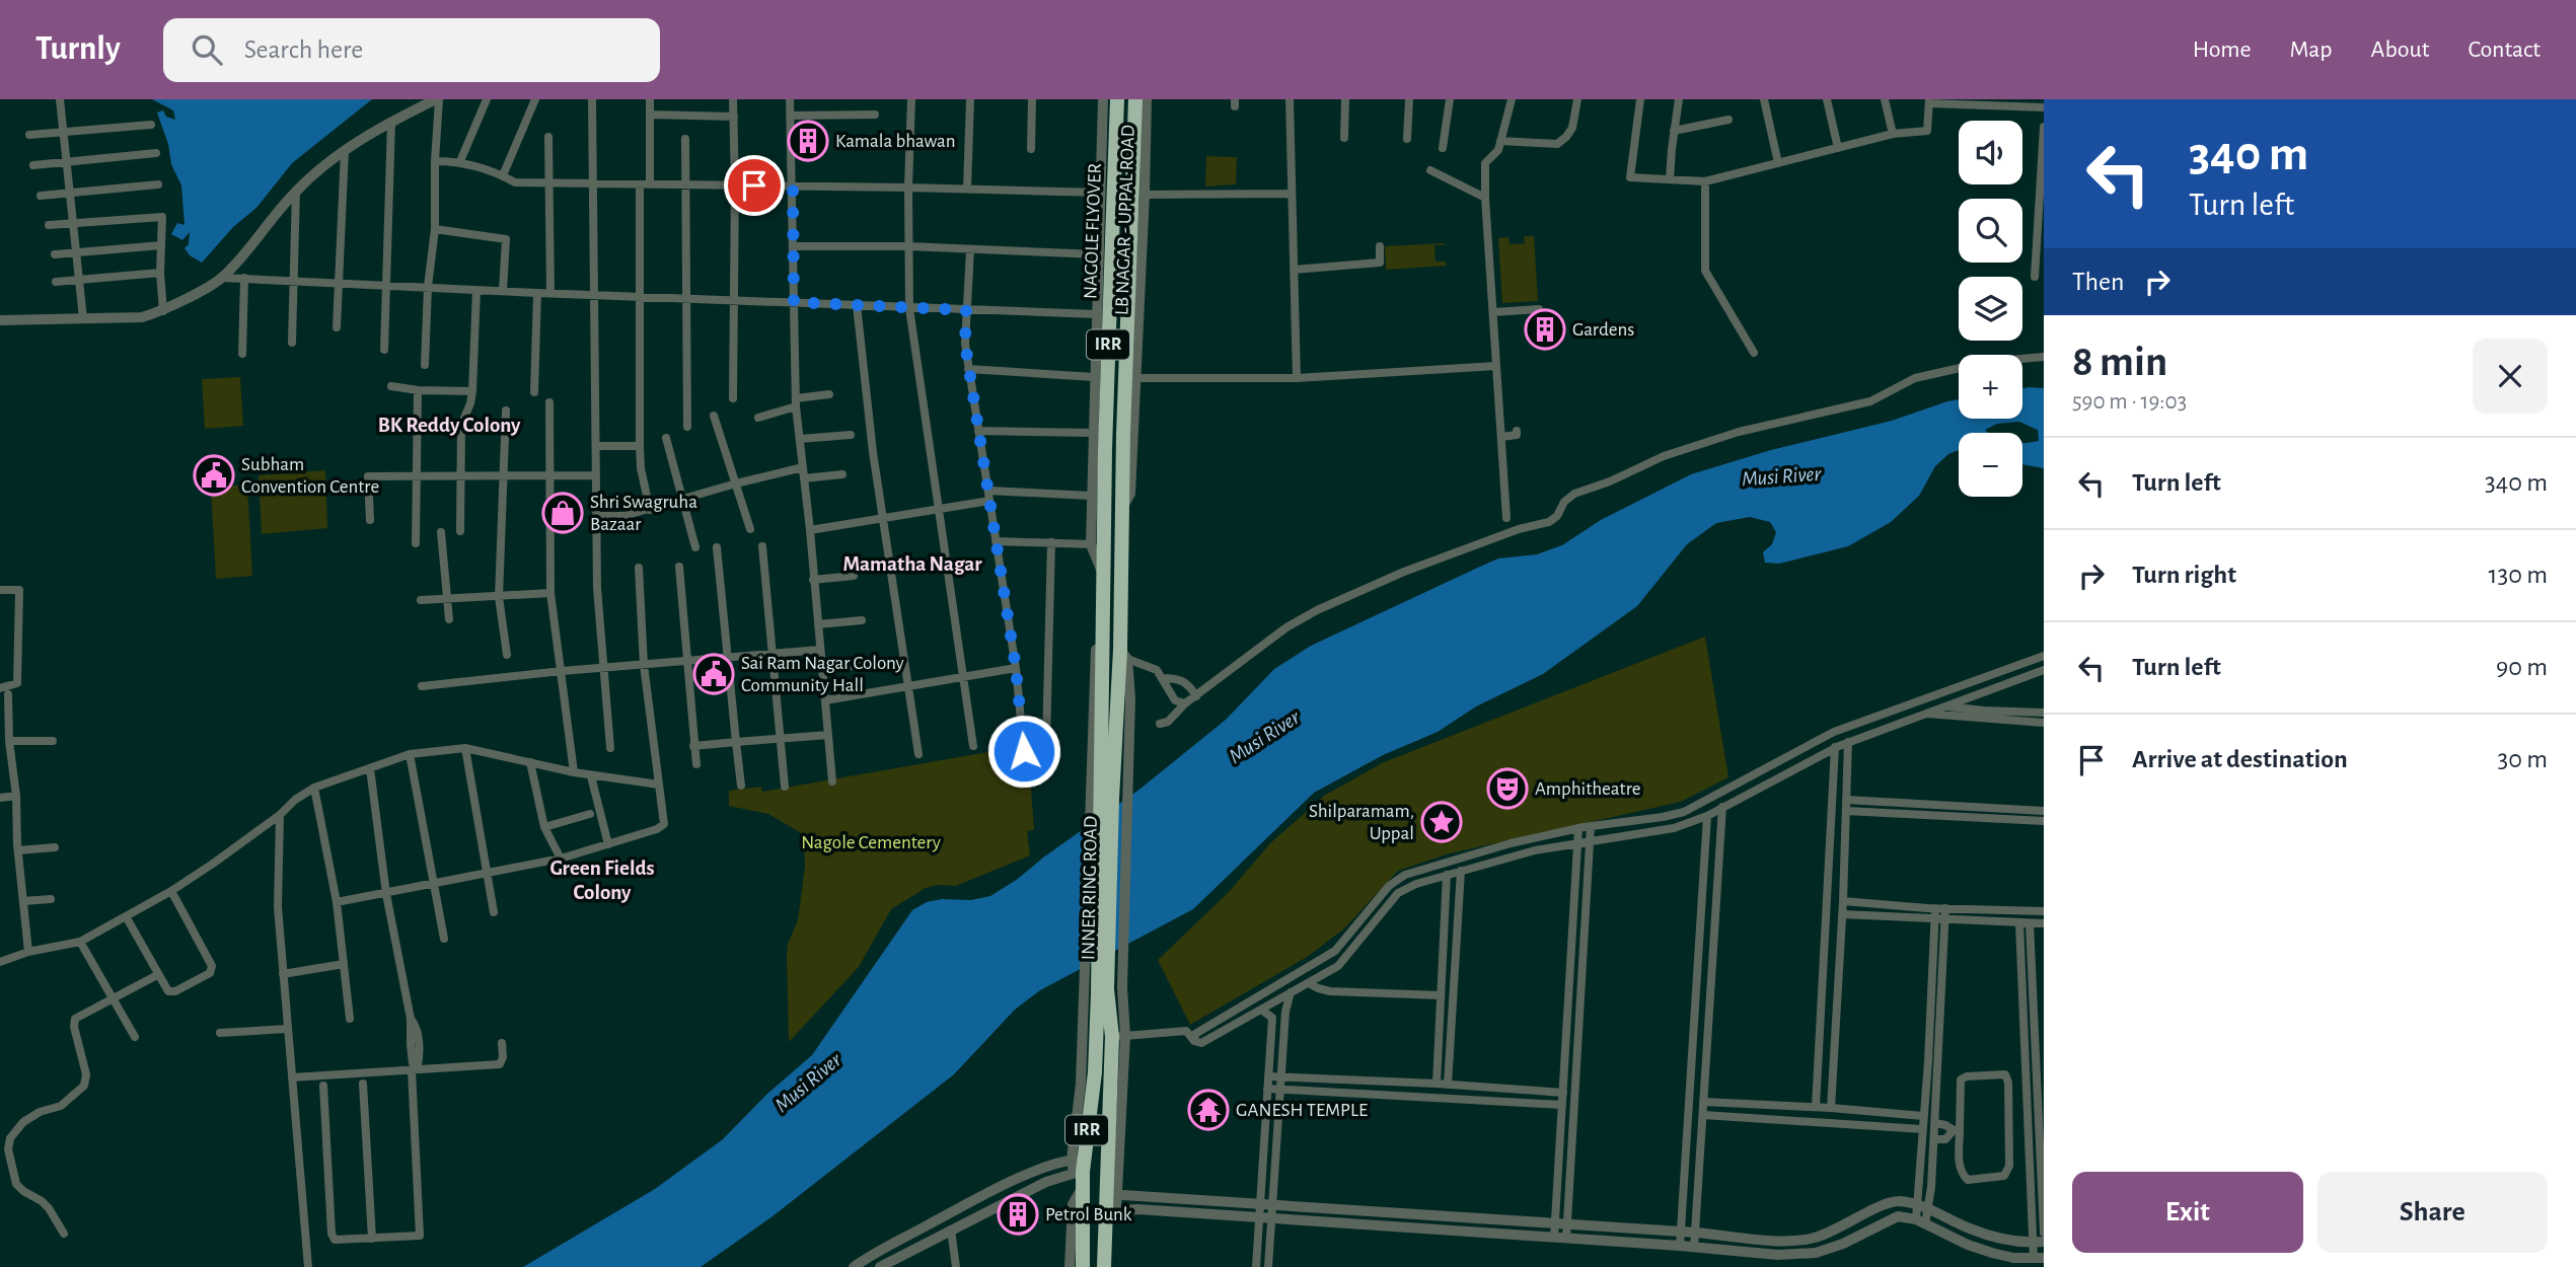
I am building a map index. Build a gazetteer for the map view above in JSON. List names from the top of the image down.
{
  "streets": {
    "highway": ["NAGOLE FLYOVER", "IRR", "INNER RING ROAD"],
    "street": ["LB NAGAR - UPPAL ROAD"]
  },
  "crossings": [
    ["LB NAGAR - UPPAL ROAD", "NAGOLE FLYOVER"],
    ["LB NAGAR - UPPAL ROAD", "INNER RING ROAD"],
    ["NAGOLE FLYOVER", "INNER RING ROAD"]
  ],
  "districts": ["BK Reddy Colony", "Mamatha Nagar", "Green Fields Colony"],
  "water": ["Musi River"],
  "parks": ["Nagole Cementery"],
  "places": {
    "building": ["Kamala bhawan", "Gardens", "Petrol Bunk"],
    "public building": ["Subham Convention Centre", "Sai Ram Nagar Colony Community Hall"],
    "shop": ["Shri Swagruha Bazaar"],
    "theatre": ["Amphitheatre"],
    "place": ["Shilparamam, Uppal"],
    "temple": ["GANESH TEMPLE"]
  },
  "page": {
    "header": "Turnly",
    "search": "Search here",
    "nav": [
      "Home",
      "Map",
      "About",
      "Contact"
    ],
    "turn": ["340 m", "Turn left"],
    "map_buttons": ["+", "−"],
    "then": "Then",
    "heading": ["8 min", "590 m · 19:03"],
    "list": [
      {
        "name": "Turn left",
        "value": "340 m"
      },
      {
        "name": "Turn right",
        "value": "130 m"
      },
      {
        "name": "Turn left",
        "value": "90 m"
      },
      {
        "name": "Arrive at destination",
        "value": "30 m"
      }
    ],
    "buttons": ["Exit", "Share"]
  }
}
